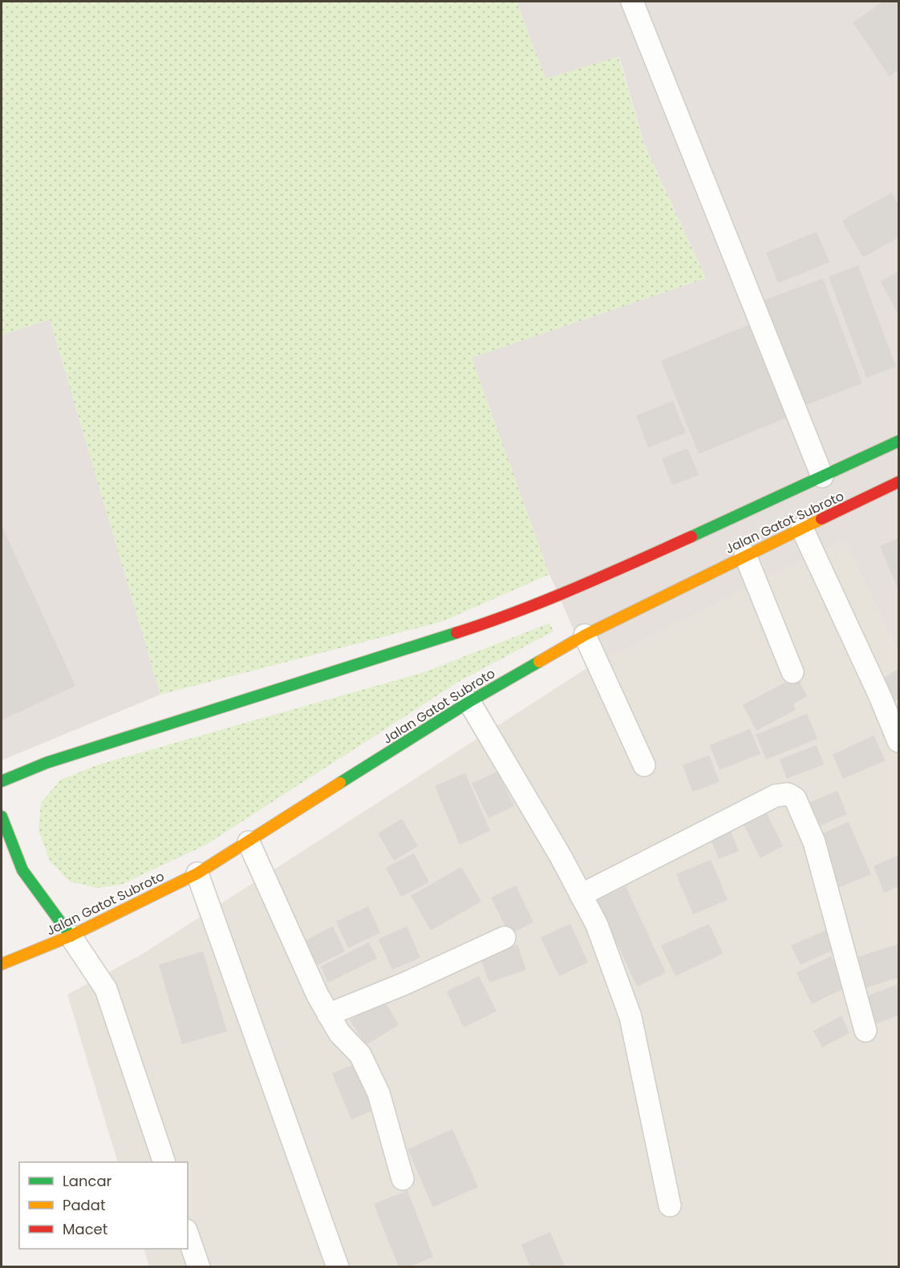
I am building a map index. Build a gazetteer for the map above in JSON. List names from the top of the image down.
{
  "streets": {
    "highway": ["Jalan Gatot Subroto"]
  },
  "legend": ["Lancar", "Padat", "Macet"]
}
